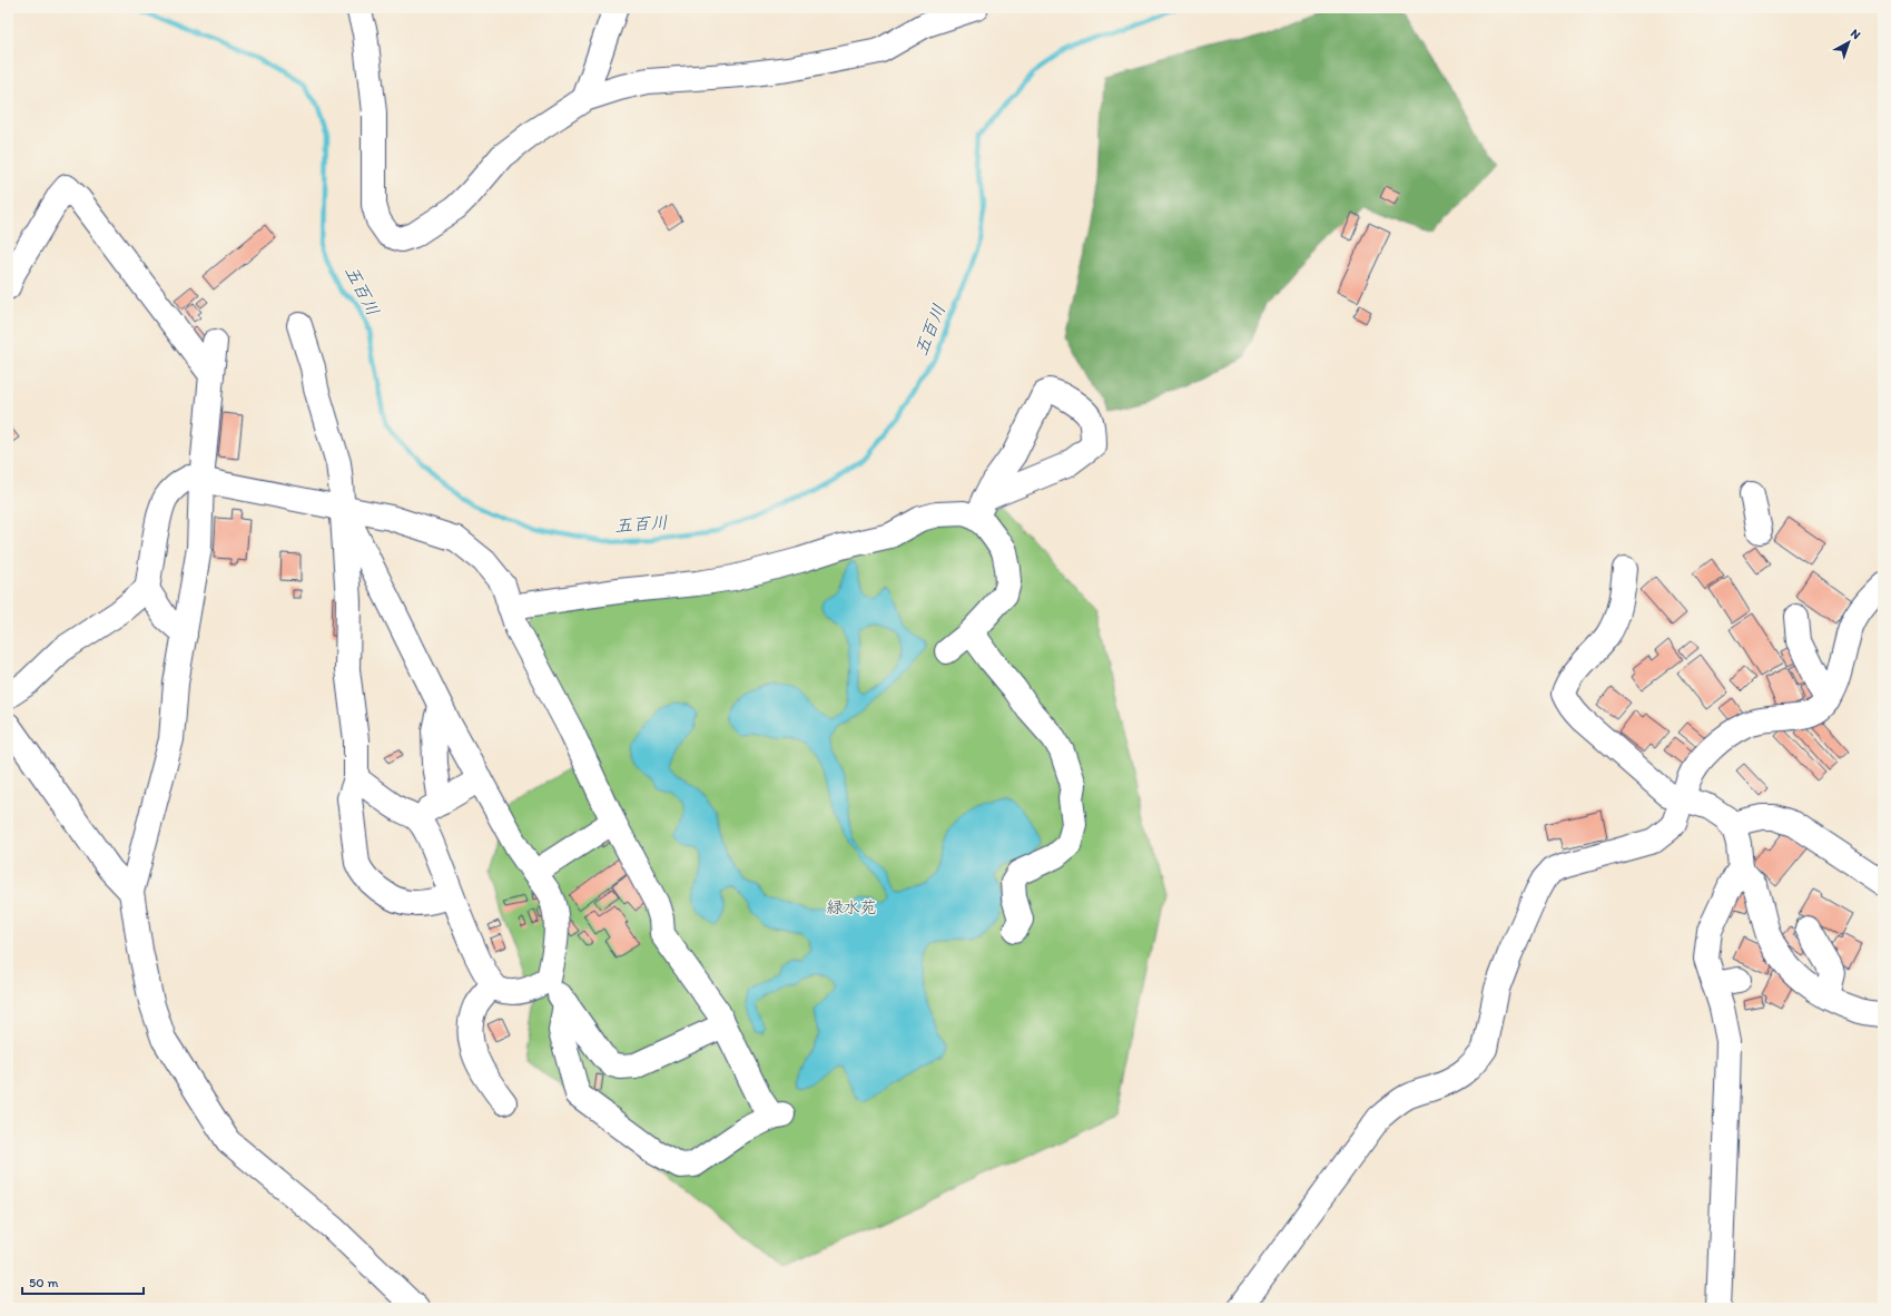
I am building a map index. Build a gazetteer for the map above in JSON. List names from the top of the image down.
{
  "water": ["五百川"],
  "parks": ["緑水苑"],
  "scale_bar": "50 m",
  "north": "top right"
}
